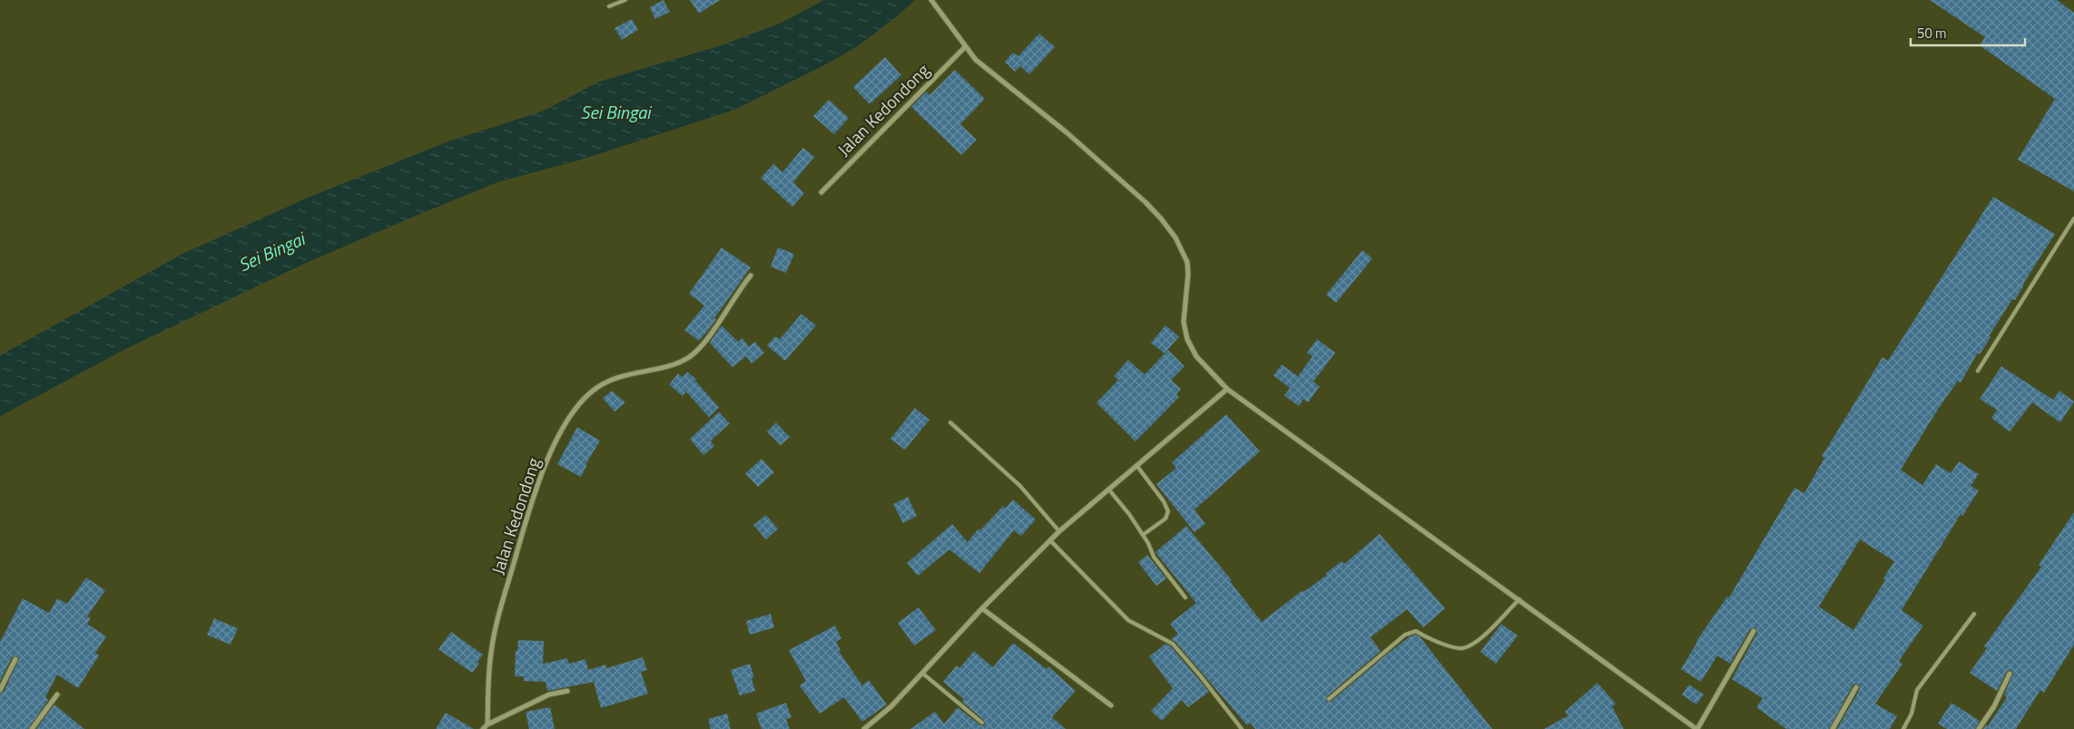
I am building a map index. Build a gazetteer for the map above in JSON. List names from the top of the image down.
{
  "streets": {
    "street": ["Jalan Kedondong"]
  },
  "water": ["Sei Bingai"],
  "scale_bar": "50 m"
}
